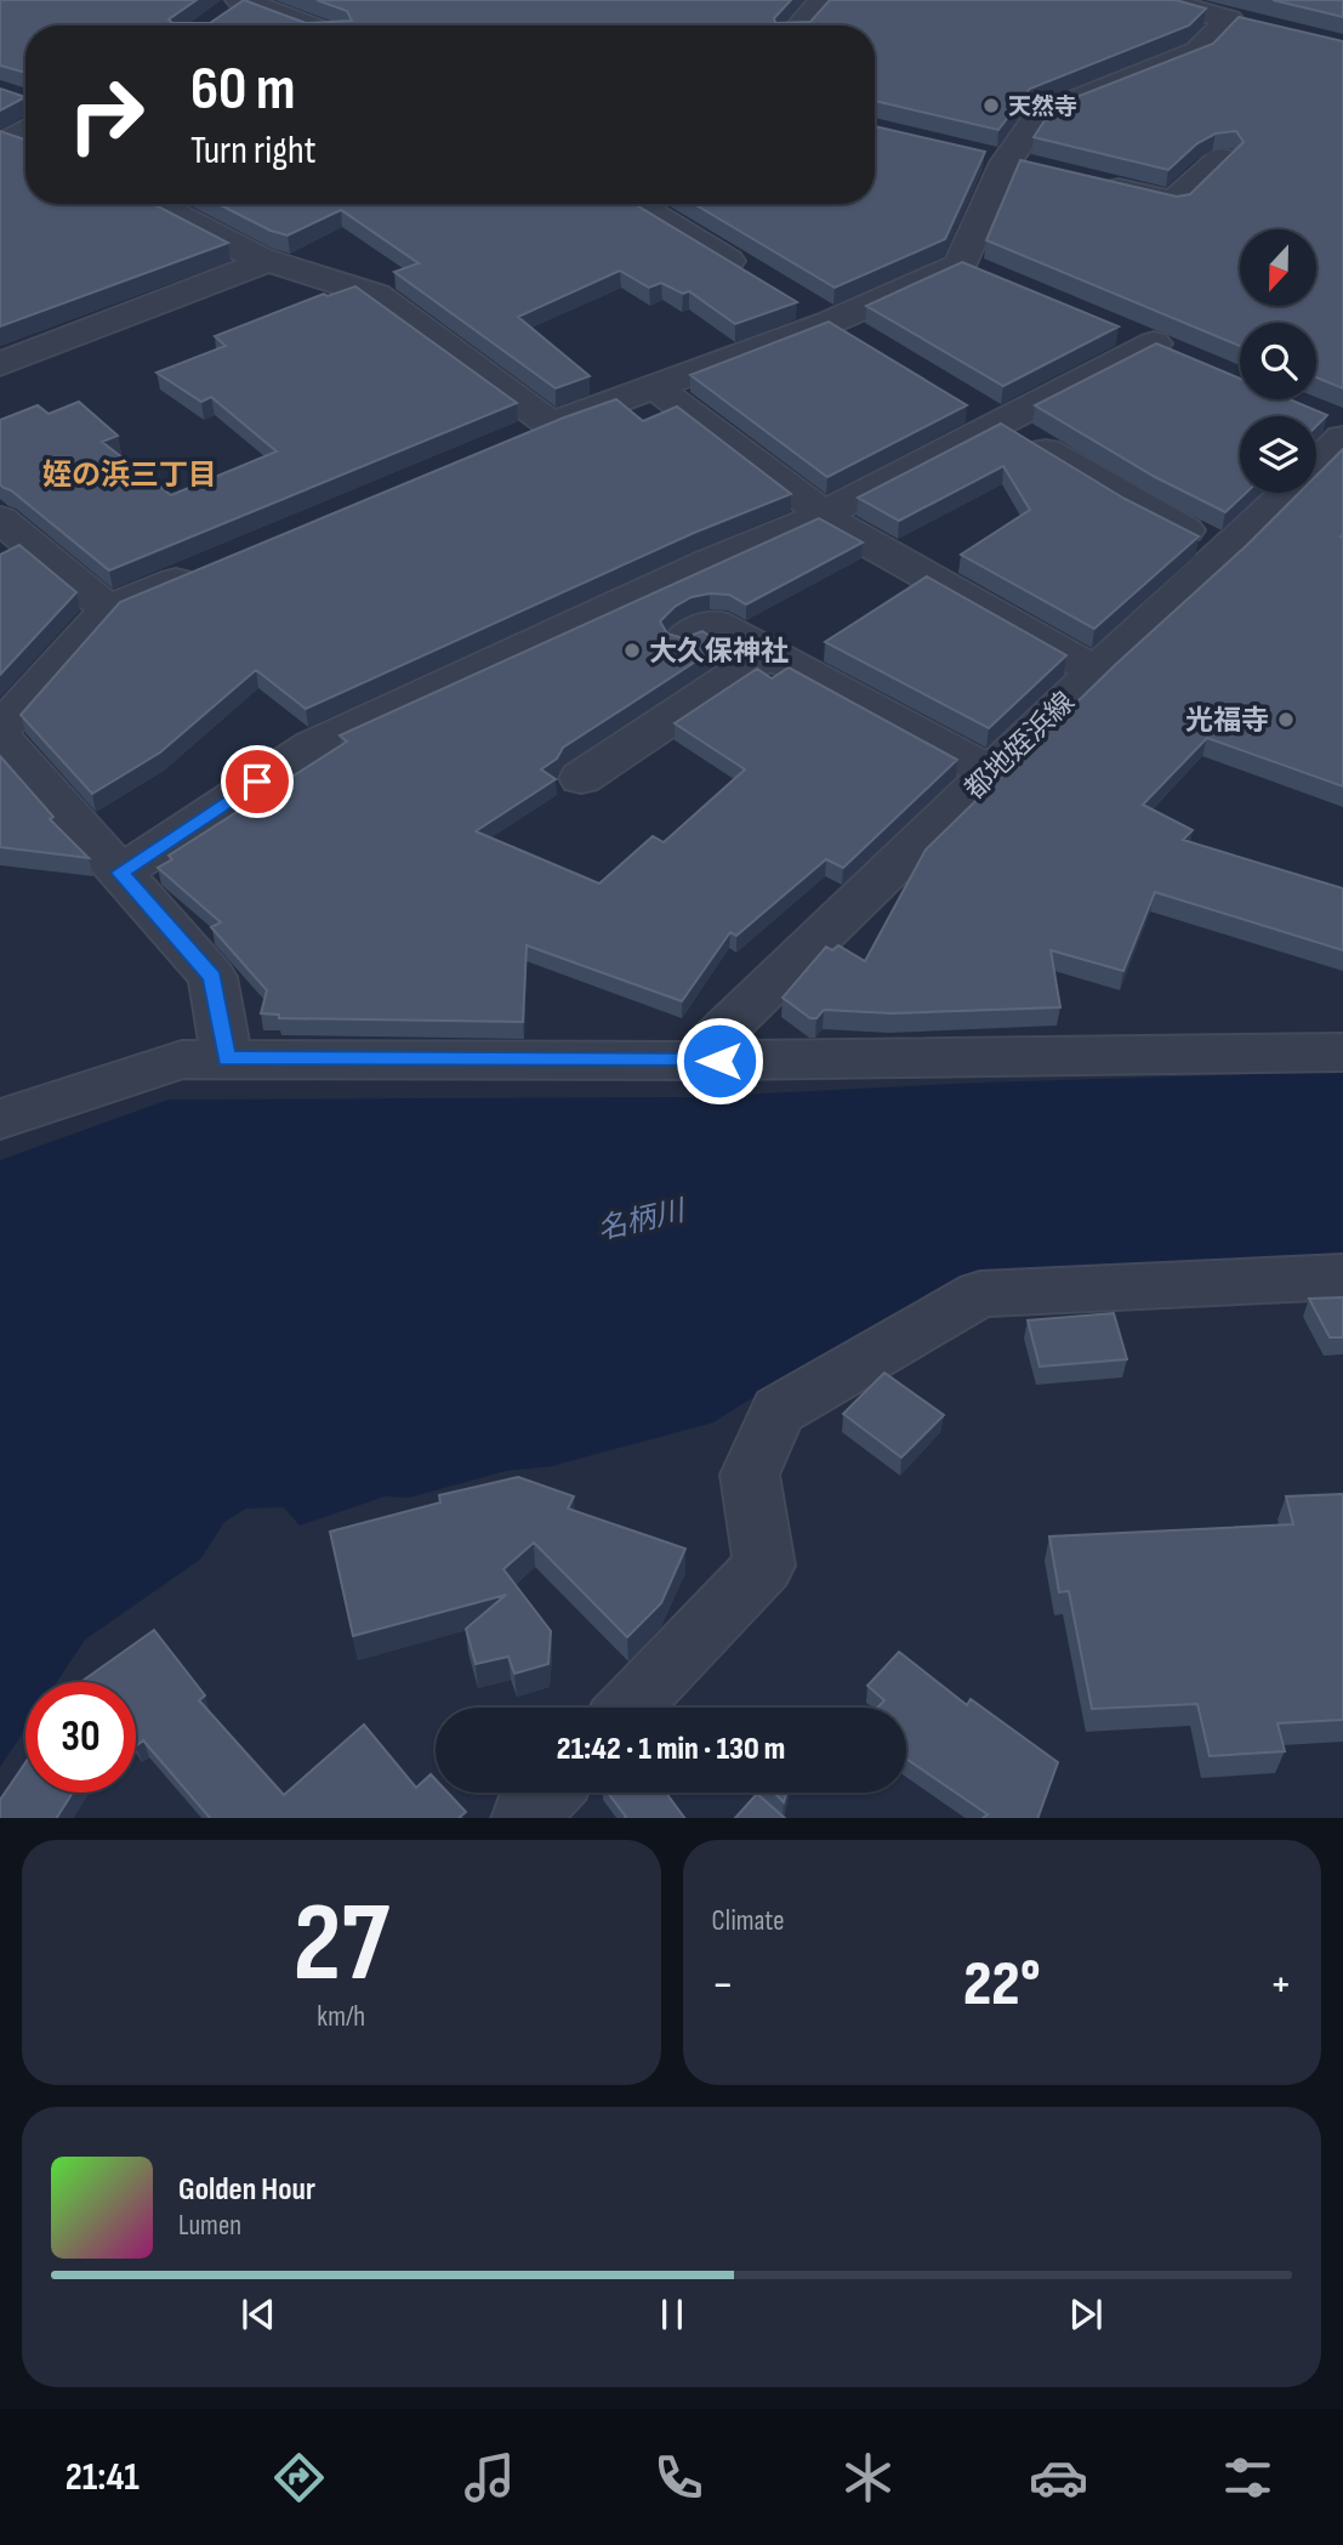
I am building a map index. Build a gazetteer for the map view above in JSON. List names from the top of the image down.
{
  "streets": {
    "street": ["都地姪浜線"]
  },
  "districts": ["姪の浜三丁目"],
  "water": ["名柄川"],
  "places": ["天然寺", "大久保神社", "光福寺"],
  "north": "bottom",
  "page": {
    "turn": ["60 m", "Turn right"],
    "limit": "30",
    "trip": "21:42 · 1 min · 130 m",
    "tile": [
      ["27", "km/h"],
      "Climate"
    ],
    "heat": ["−", "22°", "+"],
    "song": ["Golden Hour", "Lumen"],
    "tabs": "21:41"
  }
}
